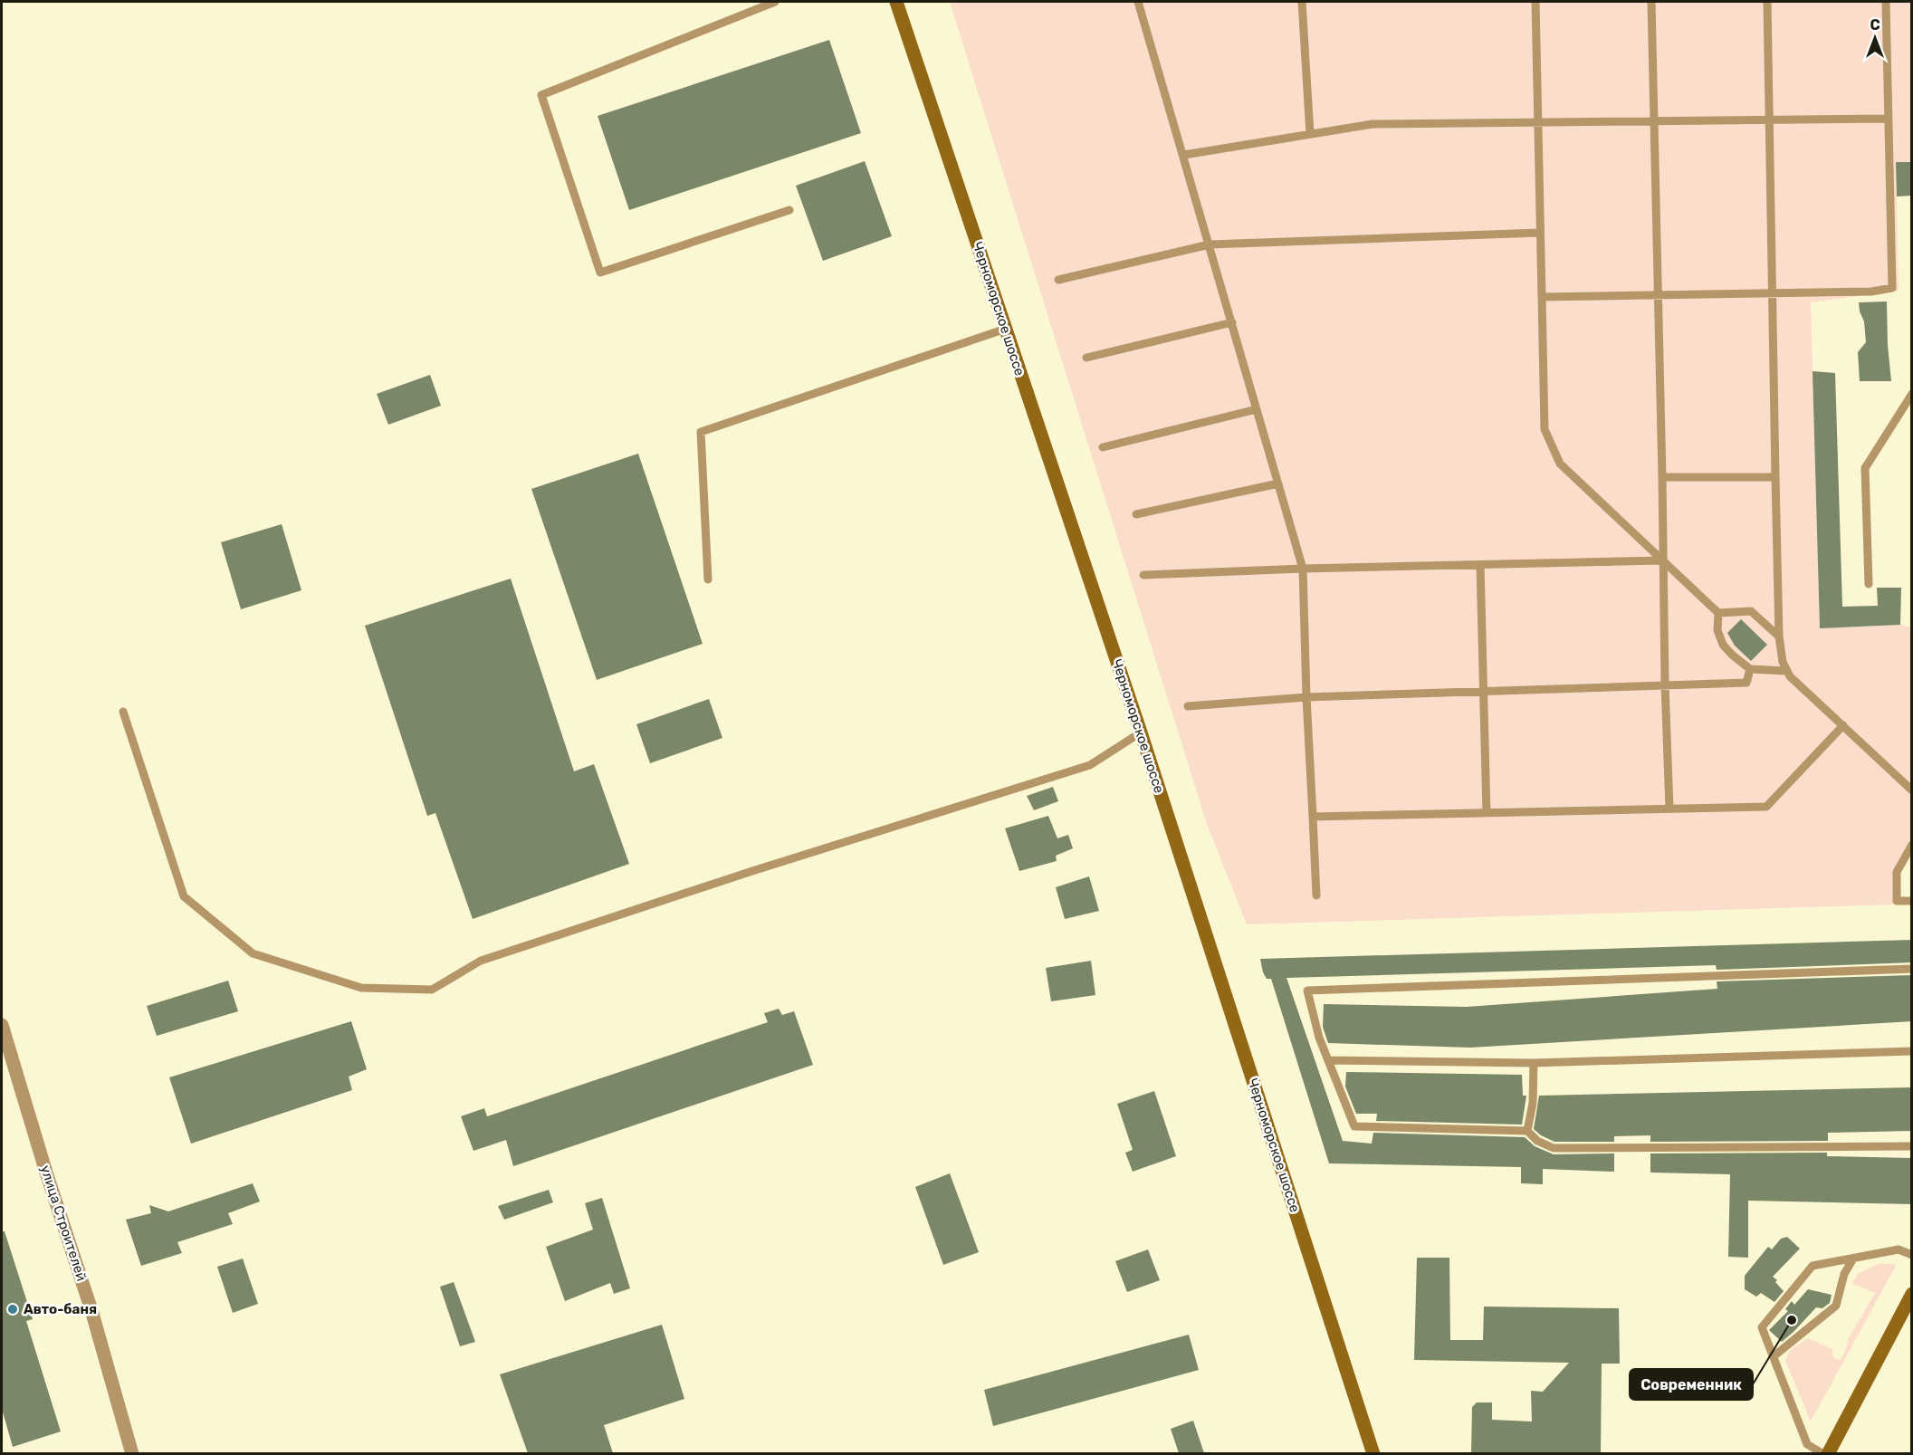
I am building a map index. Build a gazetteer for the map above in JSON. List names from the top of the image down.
{
  "streets": {
    "main road": ["Черноморское шоссе"],
    "street": ["улица Строителей"]
  },
  "places": ["Авто-баня", "Современник"],
  "north": "top"
}
